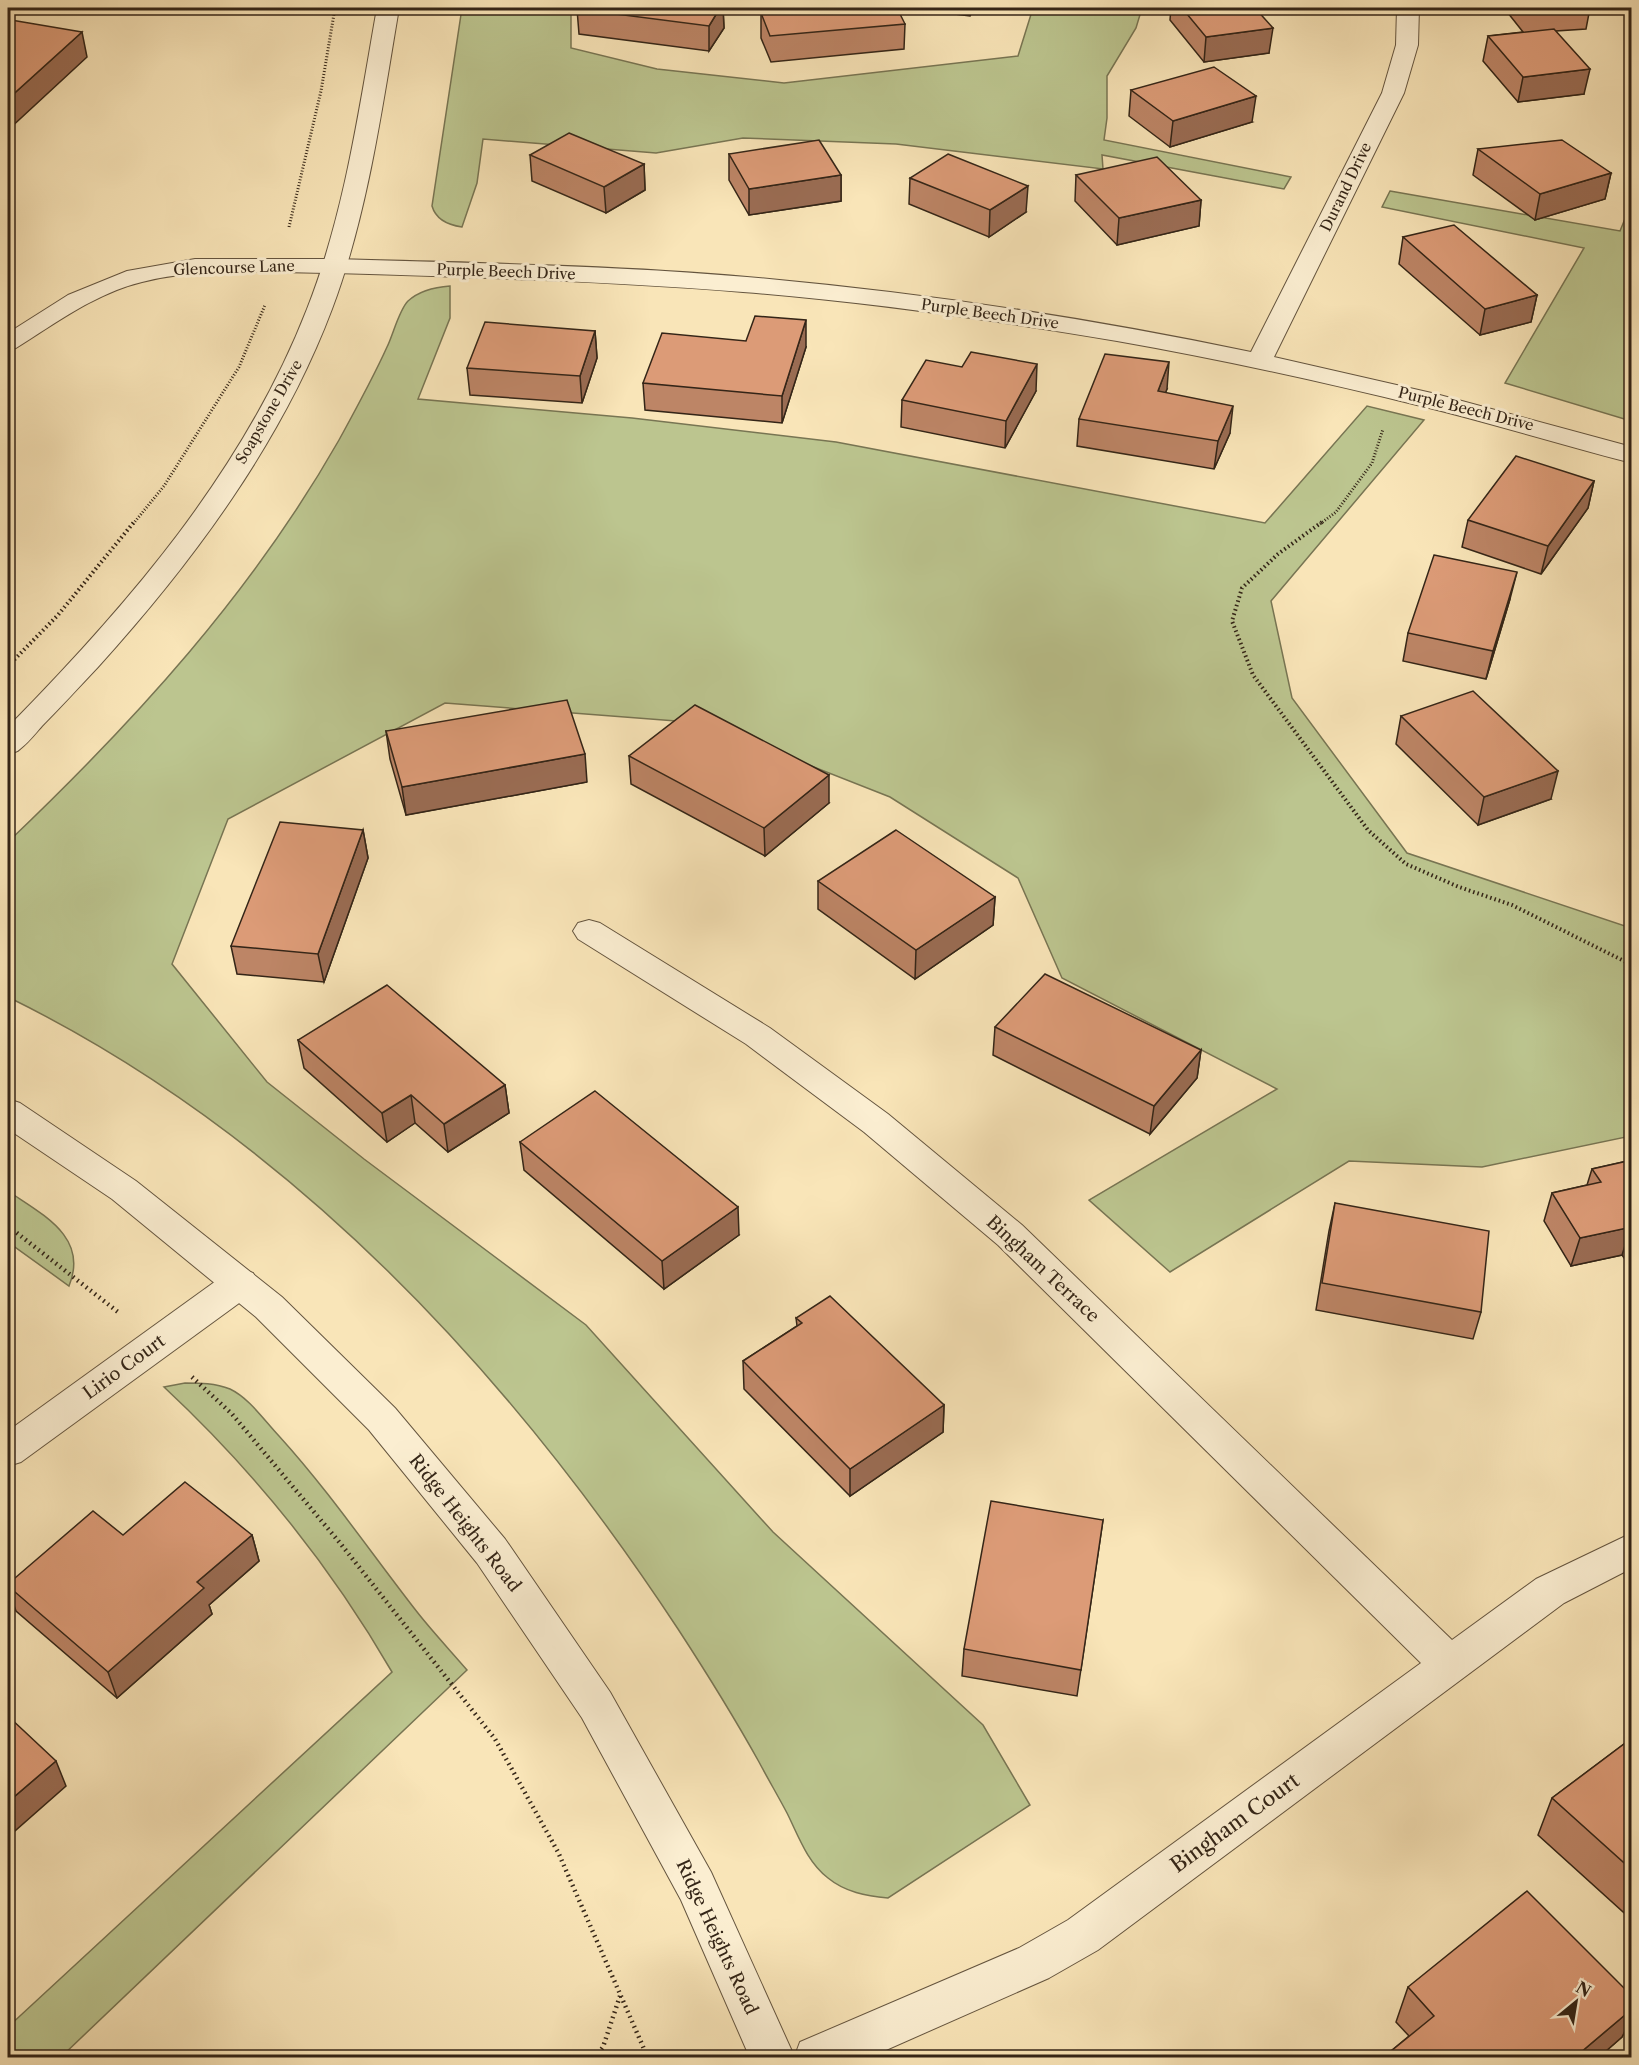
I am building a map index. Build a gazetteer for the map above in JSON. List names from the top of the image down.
{
  "streets": {
    "street": [
      "Durand Drive",
      "Purple Beech Drive",
      "Soapstone Drive",
      "Bingham Terrace",
      "Lirio Court",
      "Ridge Heights Road",
      "Bingham Court"
    ],
    "lane": ["Glencourse Lane"]
  },
  "crossings": [
    ["Durand Drive", "Purple Beech Drive"],
    ["Glencourse Lane", "Purple Beech Drive"],
    ["Glencourse Lane", "Soapstone Drive"],
    ["Purple Beech Drive", "Soapstone Drive"],
    ["Bingham Terrace", "Bingham Court"],
    ["Lirio Court", "Ridge Heights Road"]
  ],
  "north": "top right"
}
